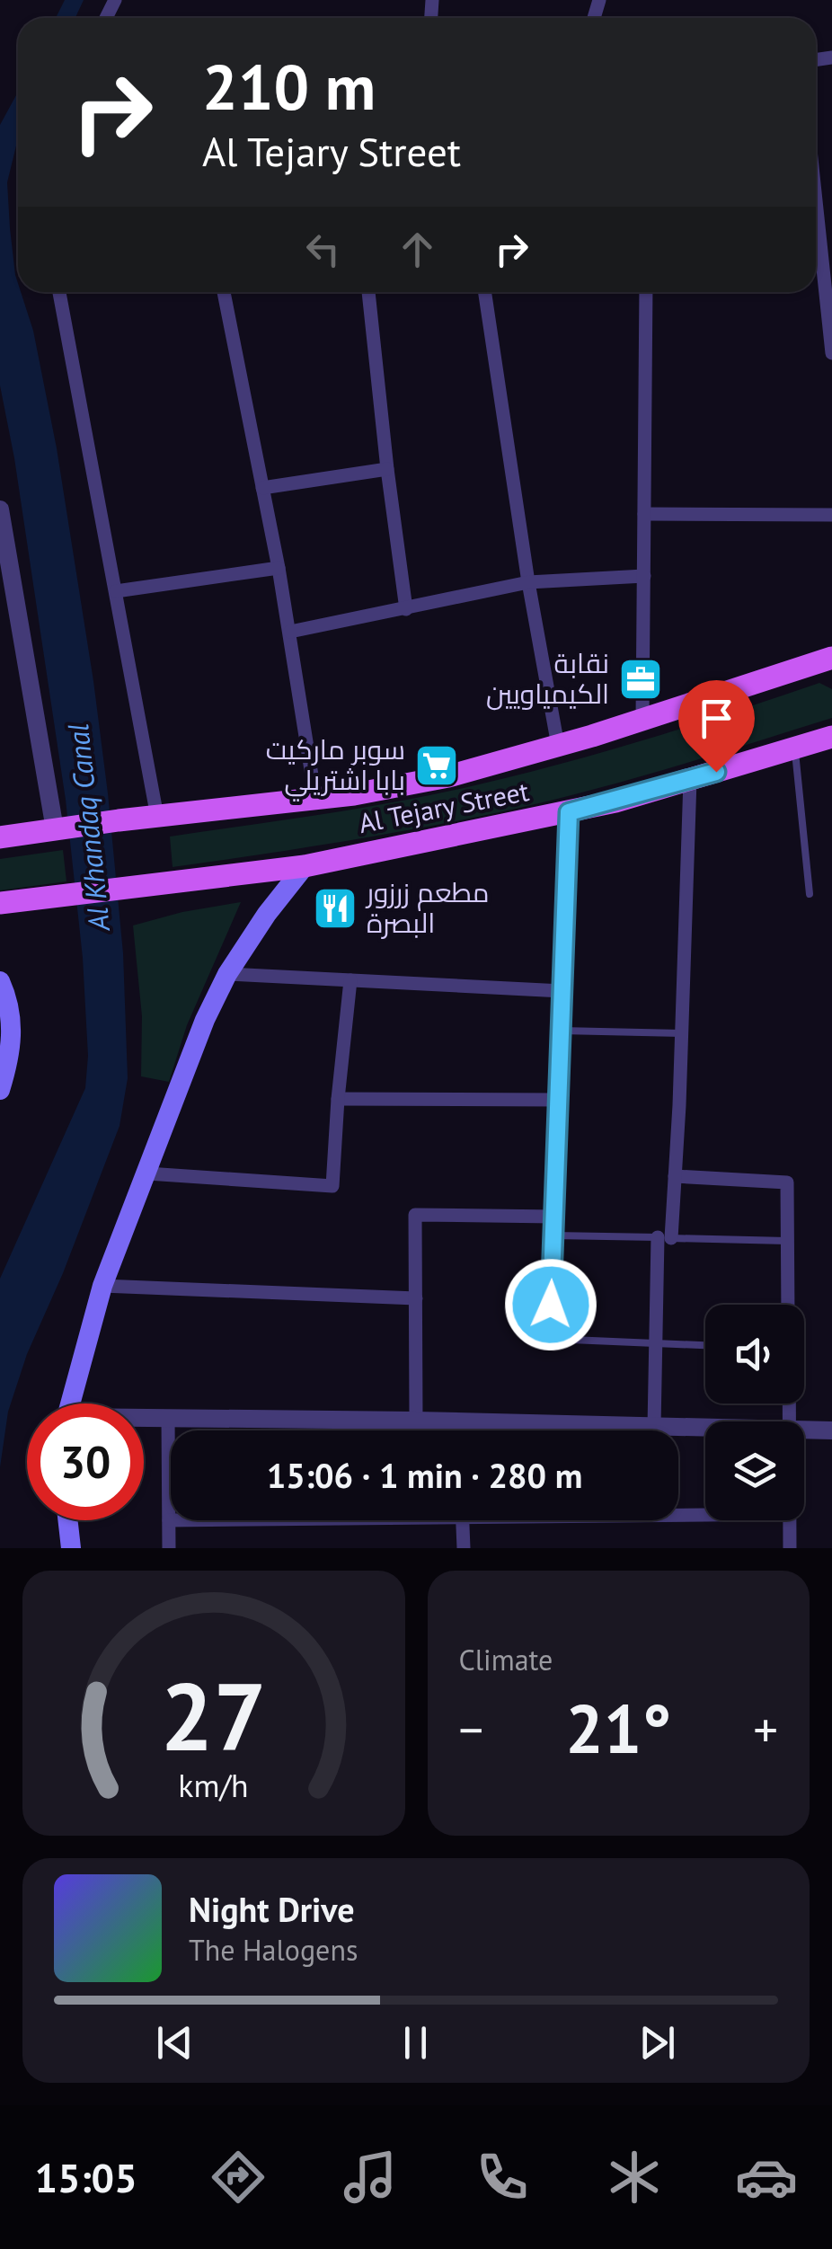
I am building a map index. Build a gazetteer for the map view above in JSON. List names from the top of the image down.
{
  "streets": {
    "main road": ["Al Tejary Street"]
  },
  "water": ["Al Khandaq Canal"],
  "places": {
    "office": ["نقابة الكيمياويين"],
    "supermarket": ["سوبر ماركيت بابا اشتريلي"],
    "restaurant": ["مطعم زرزور البصرة"]
  },
  "page": {
    "turn": ["210 m", "Al Tejary Street"],
    "limit": "30",
    "trip": "15:06 · 1 min · 280 m",
    "tile": "Climate",
    "heat": ["−", "21°", "+"],
    "song": ["Night Drive", "The Halogens"],
    "tabs": "15:05",
    "gauge": ["27", "km/h"]
  }
}
